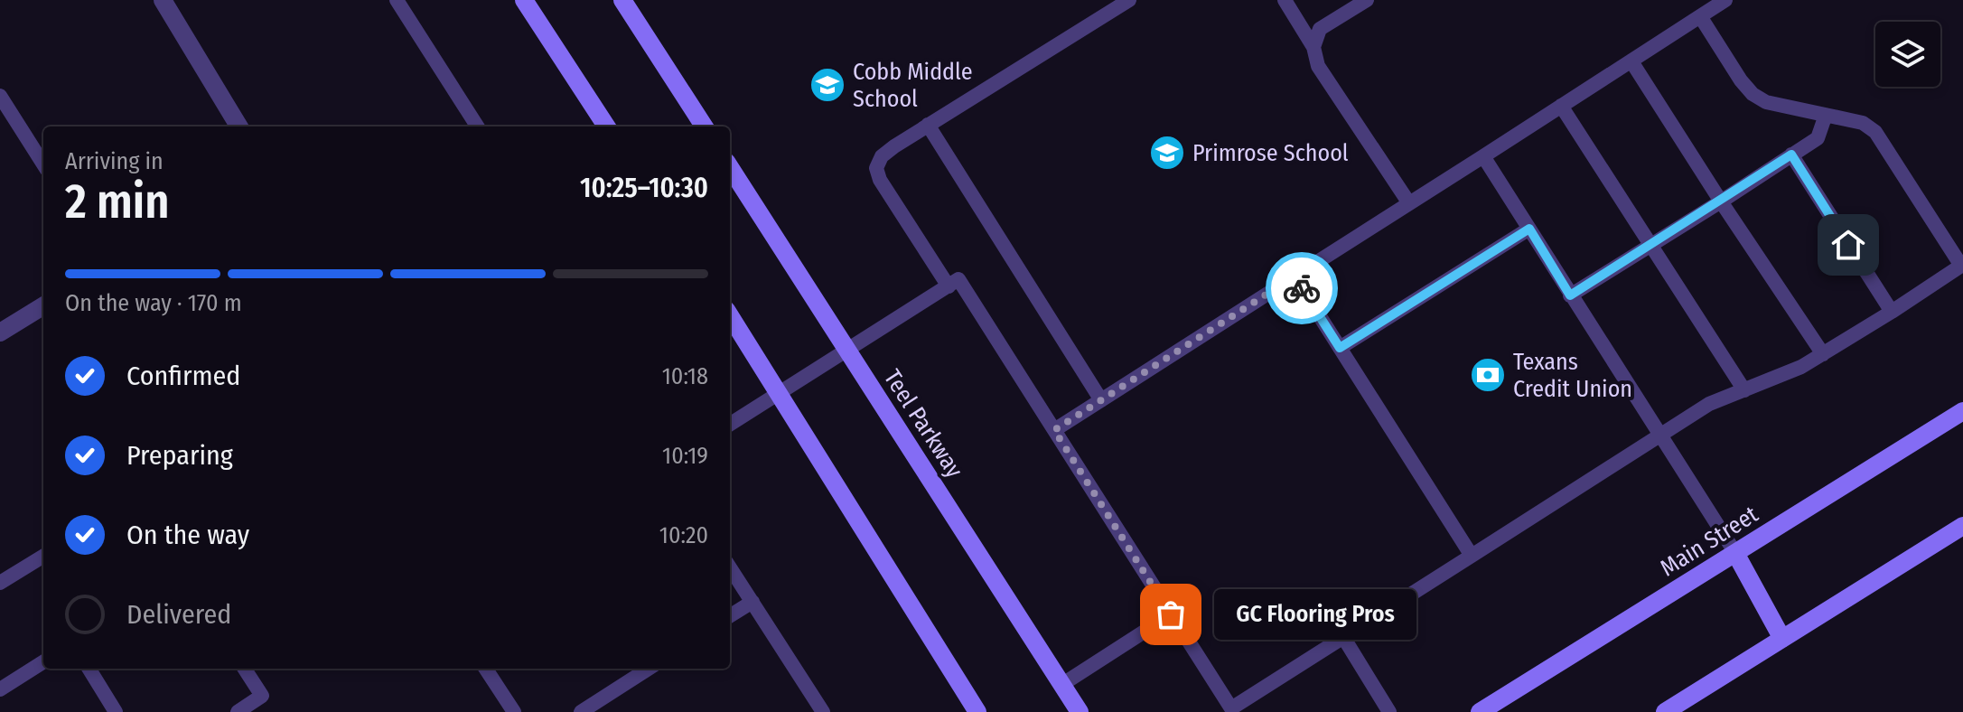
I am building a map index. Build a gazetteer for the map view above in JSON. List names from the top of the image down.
{
  "streets": {
    "main road": ["Teel Parkway", "Main Street"]
  },
  "places": {
    "school or university": ["Cobb Middle School", "Primrose School"],
    "bank": ["Texans Credit Union"],
    "other": ["GC Flooring Pros"]
  },
  "page": {
    "heading": ["2 min", "Arriving in", "10:25–10:30"],
    "bar": "On the way · 170 m",
    "list": [
      ["Confirmed", "10:18"],
      ["Preparing", "10:19"],
      ["On the way", "10:20"],
      "Delivered"
    ],
    "bubble": "GC Flooring Pros"
  }
}
